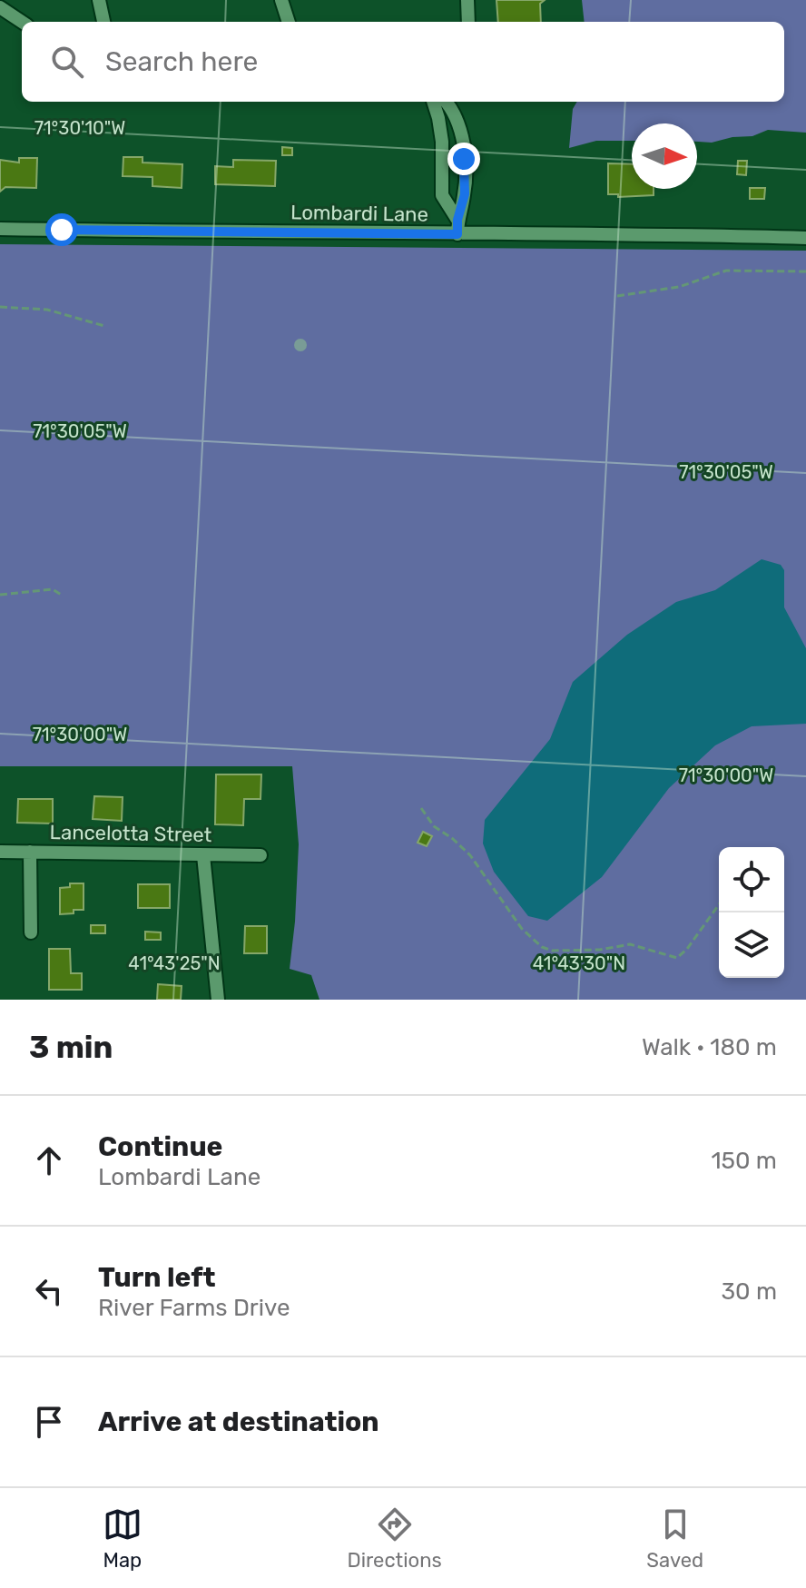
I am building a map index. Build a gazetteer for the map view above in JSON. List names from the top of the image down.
{
  "streets": {
    "street": ["Lombardi Lane", "Lancelotta Street"]
  },
  "north": "right",
  "page": {
    "search": "Search here",
    "heading": ["3 min", "Walk · 180 m"],
    "list": [
      ["Continue", "Lombardi Lane", "150 m"],
      ["Turn left", "River Farms Drive", "30 m"],
      "Arrive at destination"
    ],
    "nav": ["Map", "Directions", "Saved"]
  },
  "coordinates": [
    "71°30'10\"W",
    "71°30'05\"W",
    "71°30'00\"W",
    "41°43'25\"N",
    "41°43'30\"N"
  ]
}
